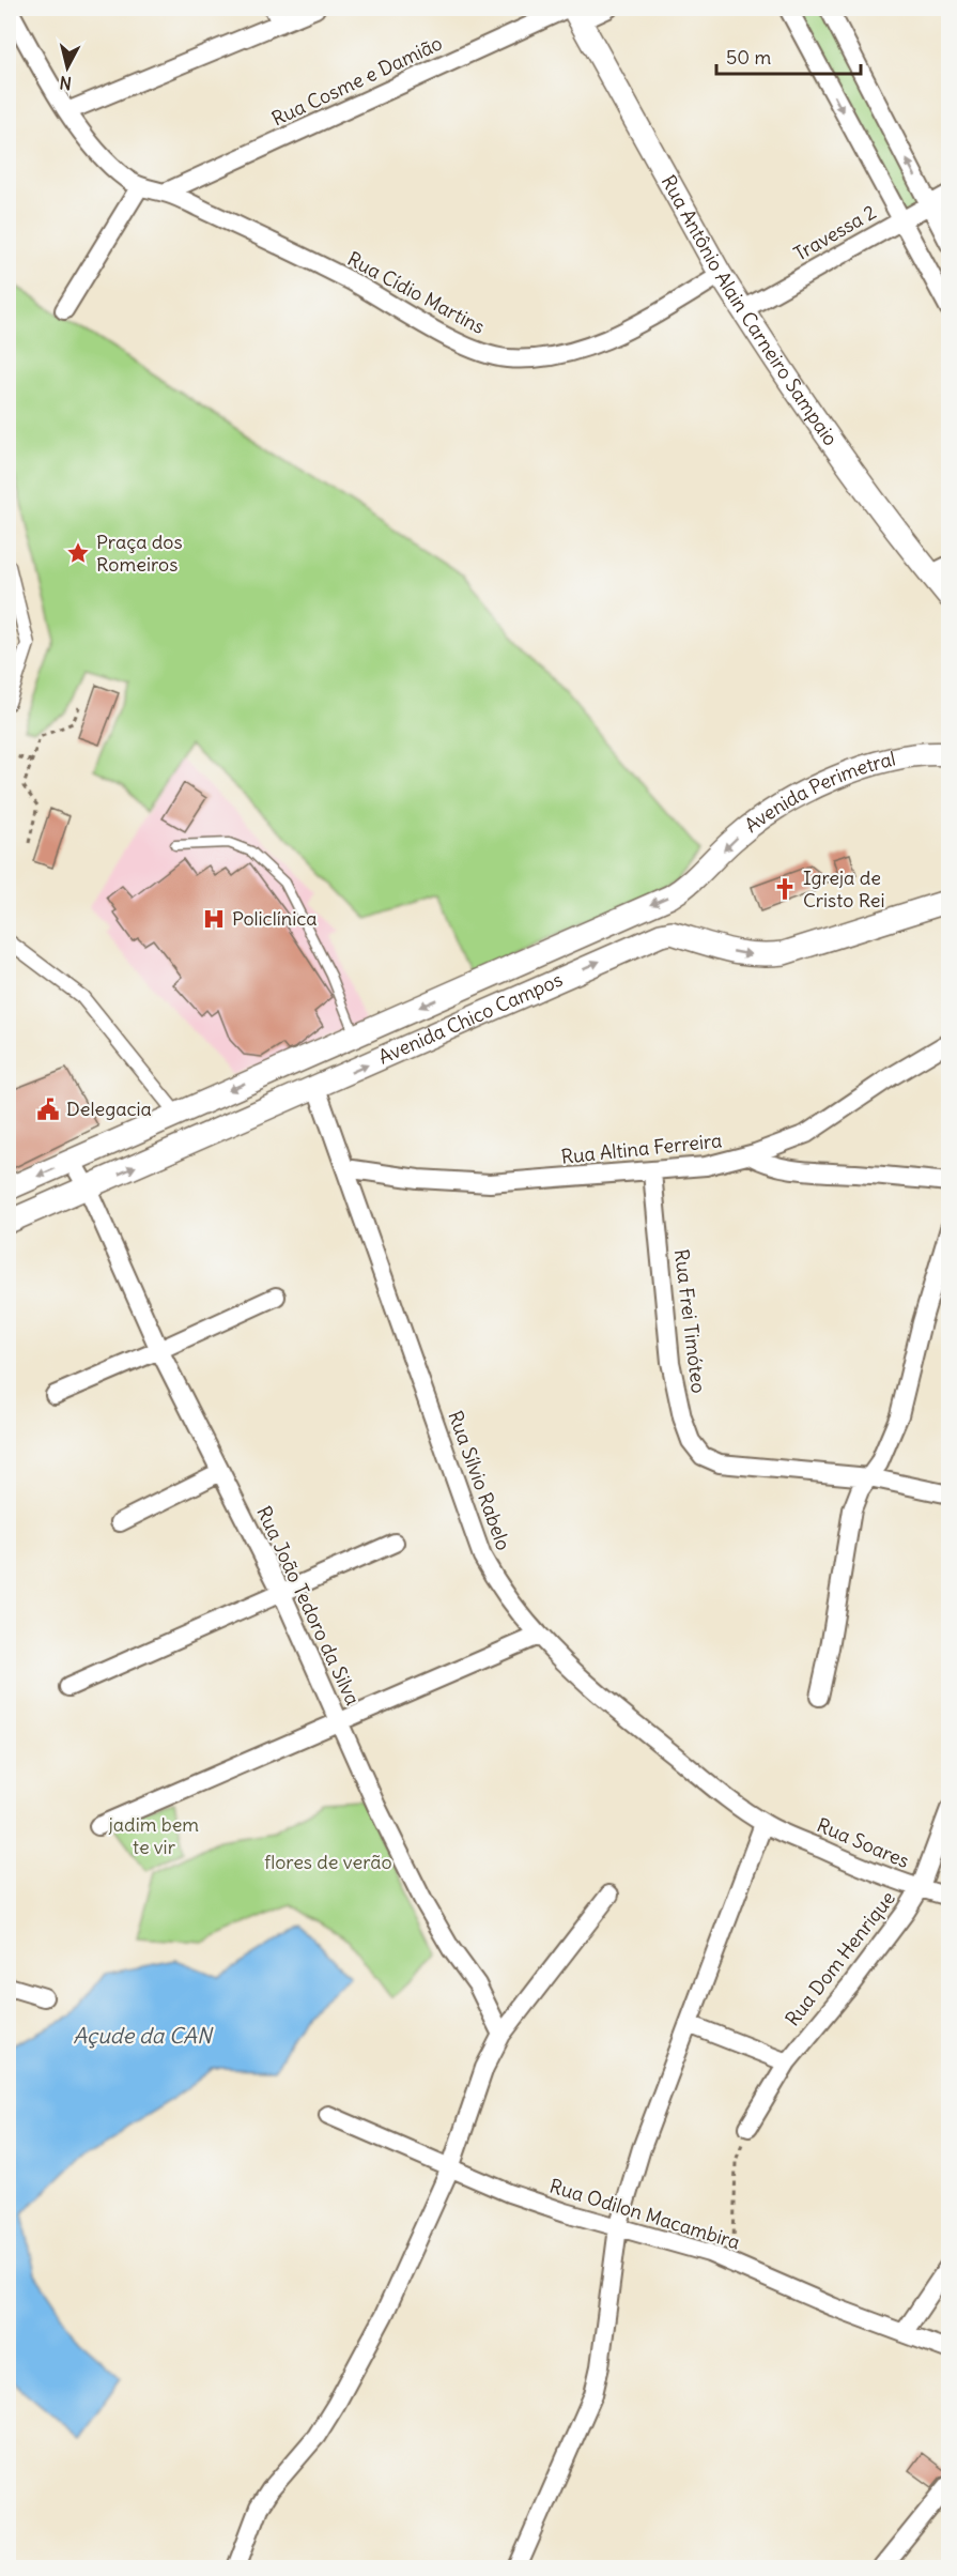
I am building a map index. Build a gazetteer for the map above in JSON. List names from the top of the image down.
{
  "streets": {
    "street": [
      "Rua Cosme e Damião",
      "Travessa 2",
      "Rua Cídio Martins",
      "Rua Antônio Alain Carneiro Sampaio",
      "Avenida Perimetral",
      "Avenida Chico Campos",
      "Rua Altina Ferreira",
      "Rua Frei Timóteo",
      "Rua Sílvio Rabelo",
      "Rua João Tedoro da Silva",
      "Rua Soares",
      "Rua Dom Henrique",
      "Rua Odilon Macambira"
    ]
  },
  "crossings": [
    ["Rua Cosme e Damião", "Rua Cídio Martins"],
    ["Rua Cosme e Damião", "Rua Antônio Alain Carneiro Sampaio"],
    ["Travessa 2", "Rua Antônio Alain Carneiro Sampaio"],
    ["Rua Cídio Martins", "Rua Antônio Alain Carneiro Sampaio"],
    ["Avenida Perimetral", "Avenida Chico Campos"],
    ["Avenida Chico Campos", "Rua Sílvio Rabelo"],
    ["Avenida Chico Campos", "Rua João Tedoro da Silva"],
    ["Rua Altina Ferreira", "Rua Frei Timóteo"],
    ["Rua Altina Ferreira", "Rua Sílvio Rabelo"],
    ["Rua Sílvio Rabelo", "Rua Soares"],
    ["Rua Soares", "Rua Dom Henrique"]
  ],
  "one_way": ["Avenida Perimetral"],
  "water": ["Açude da CAN"],
  "parks": ["jadim bem te vir", "flores de verão"],
  "places": {
    "place": ["Praça dos Romeiros"],
    "church": ["Igreja de Cristo Rei"],
    "hospital": ["Policlínica"],
    "public building": ["Delegacia"]
  },
  "scale_bar": "50 m",
  "north": "bottom"
}
